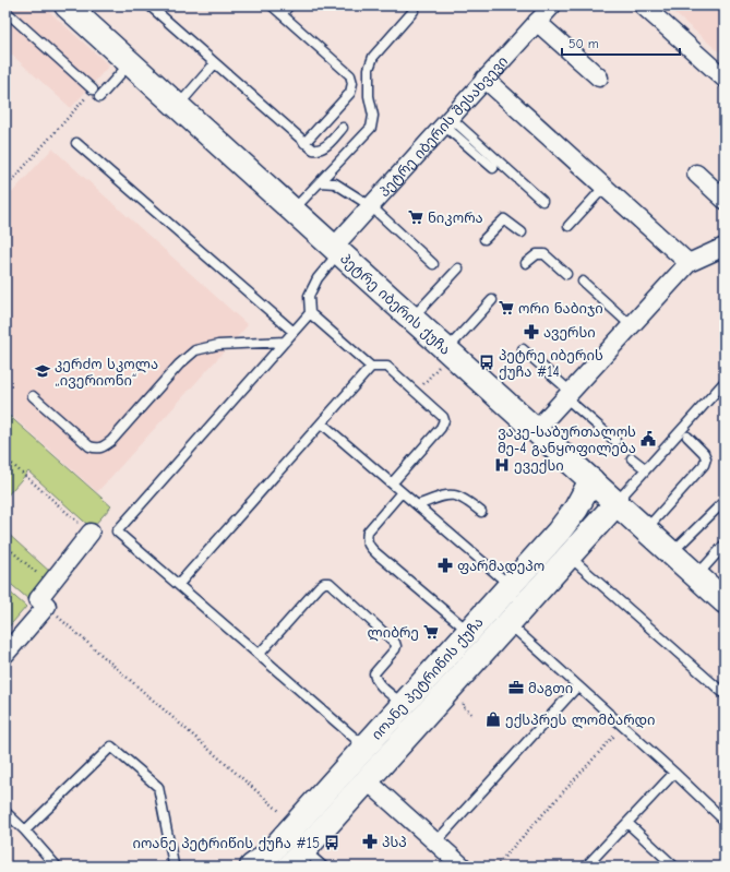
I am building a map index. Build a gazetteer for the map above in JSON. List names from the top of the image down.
{
  "streets": {
    "street": ["პეტრე იბერის შესახვევი", "პეტრე იბერის ქუჩა", "იოანე პეტრიწის ქუჩა"]
  },
  "crossings": [
    ["პეტრე იბერის შესახვევი", "პეტრე იბერის ქუჩა"],
    ["პეტრე იბერის ქუჩა", "იოანე პეტრიწის ქუჩა"]
  ],
  "places": {
    "supermarket": ["ნიკორა", "ორი ნაბიჯი", "ლიბრე"],
    "pharmacy": ["ავერსი", "ფარმადეპო", "პსპ"],
    "bus stop": ["პეტრე იბერის ქუჩა #14", "იოანე პეტრიწის ქუჩა #15"],
    "school or university": ["კერძო სკოლა „ივერიონი“"],
    "public building": ["ვაკე-საბურთალოს მე-4 განყოფილება"],
    "hospital": ["ევექსი"],
    "office": ["მაგთი"],
    "shop": ["ექსპრეს ლომბარდი"]
  },
  "scale_bar": "50 m"
}
